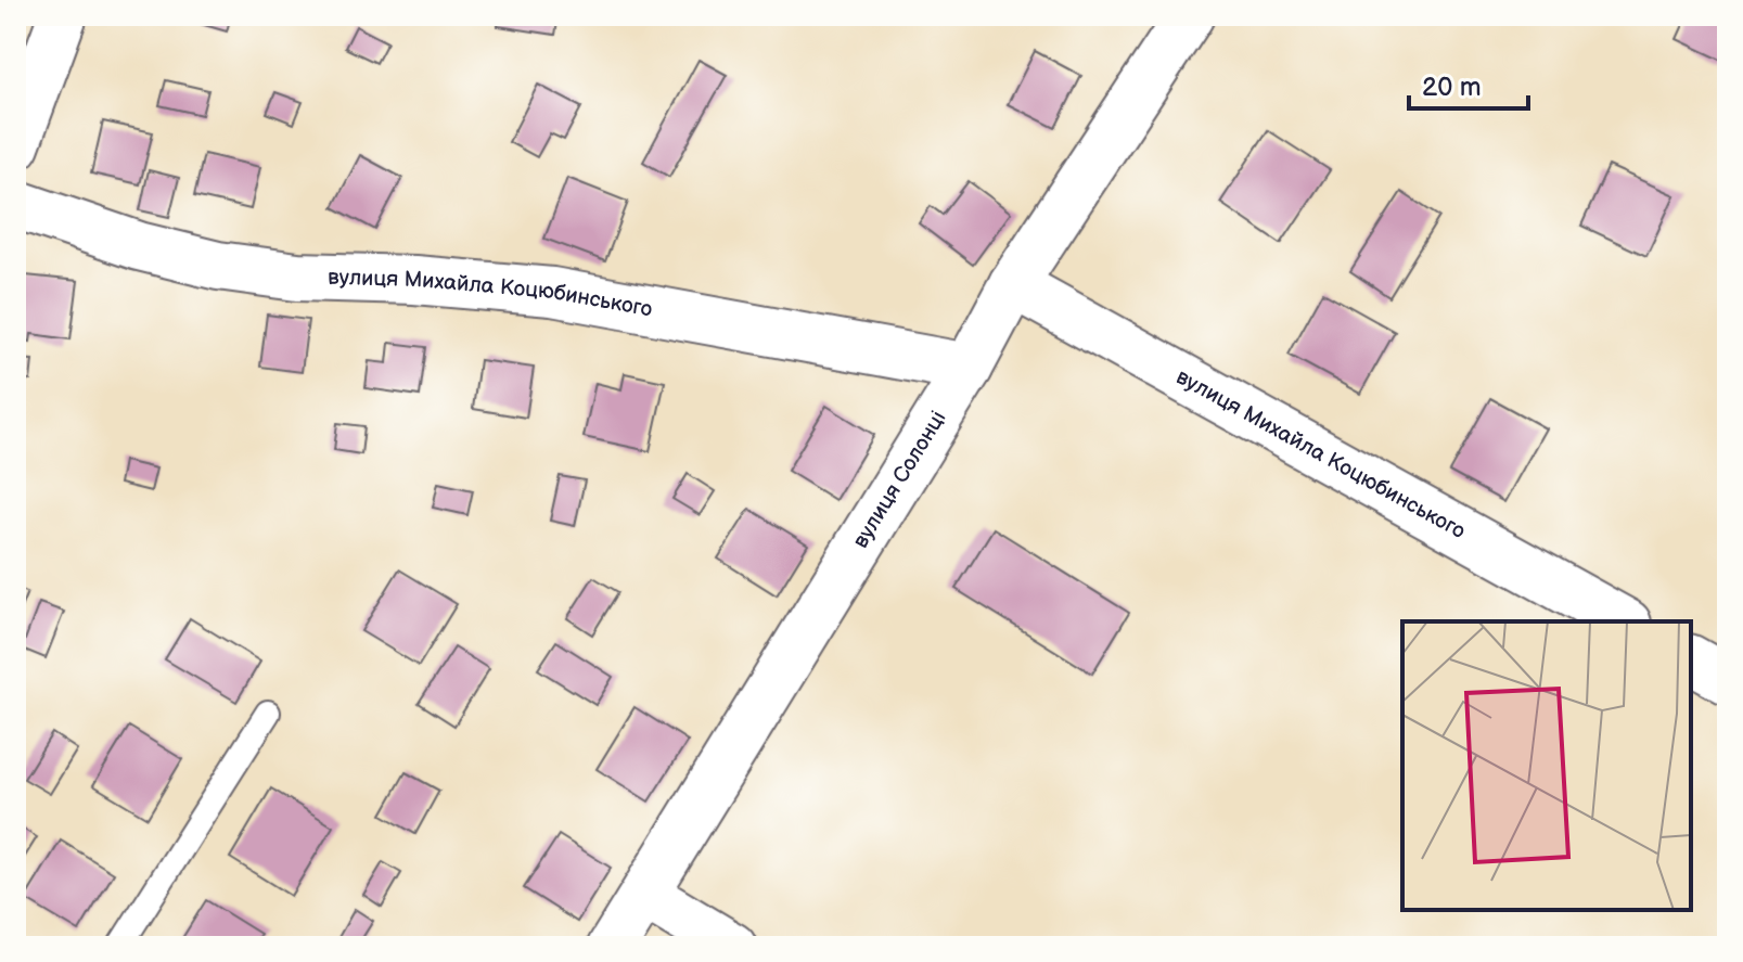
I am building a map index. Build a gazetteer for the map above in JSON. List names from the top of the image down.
{
  "streets": {
    "street": ["вулиця Михайла Коцюбинського", "вулиця Солонці"]
  },
  "crossings": [
    ["вулиця Михайла Коцюбинського", "вулиця Солонці"]
  ],
  "scale_bar": "20 m"
}
